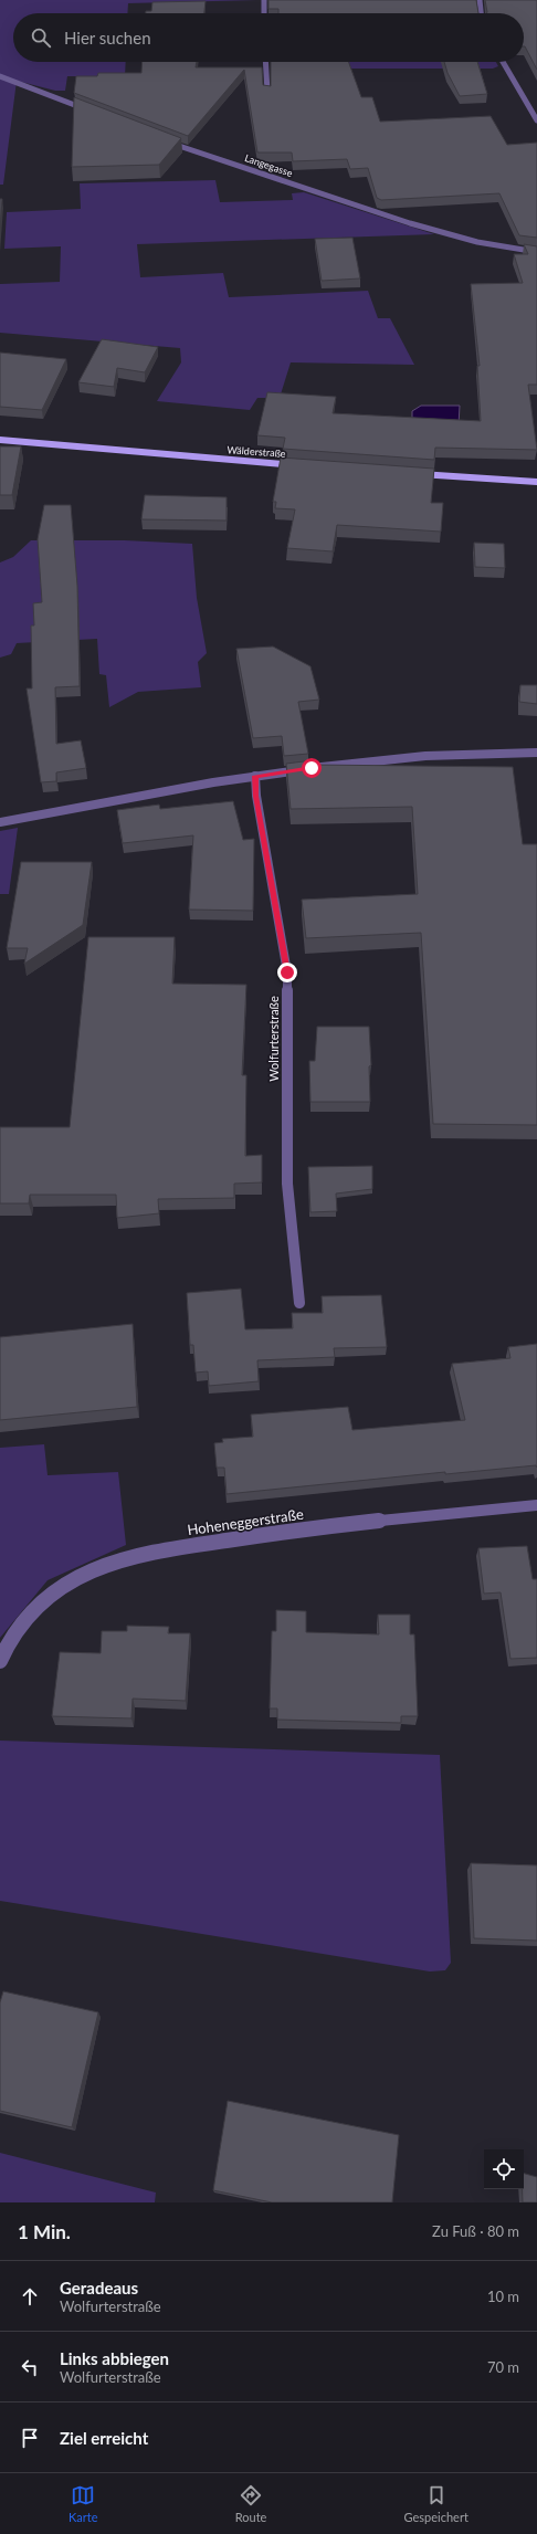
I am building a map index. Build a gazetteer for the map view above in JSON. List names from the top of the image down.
{
  "streets": {
    "main road": ["Wälderstraße"],
    "street": ["Langegasse", "Wolfurterstraße", "Hoheneggerstraße"]
  },
  "page": {
    "search": "Hier suchen",
    "heading": ["1 Min.", "Zu Fuß · 80 m"],
    "list": [
      ["Geradeaus", "Wolfurterstraße", "10 m"],
      ["Links abbiegen", "Wolfurterstraße", "70 m"],
      "Ziel erreicht"
    ],
    "nav": ["Karte", "Route", "Gespeichert"]
  }
}
